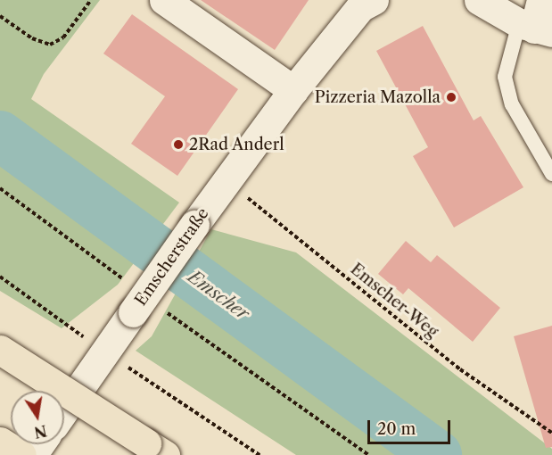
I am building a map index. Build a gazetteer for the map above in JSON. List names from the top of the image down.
{
  "streets": {
    "street": ["Emscherstraße"],
    "path": ["Emscher-Weg"]
  },
  "crossings": [
    ["Emscherstraße", "Emscher-Weg"]
  ],
  "water": ["Emscher"],
  "places": ["Pizzeria Mazolla", "2Rad Anderl"],
  "scale_bar": "20 m",
  "north": "bottom"
}
